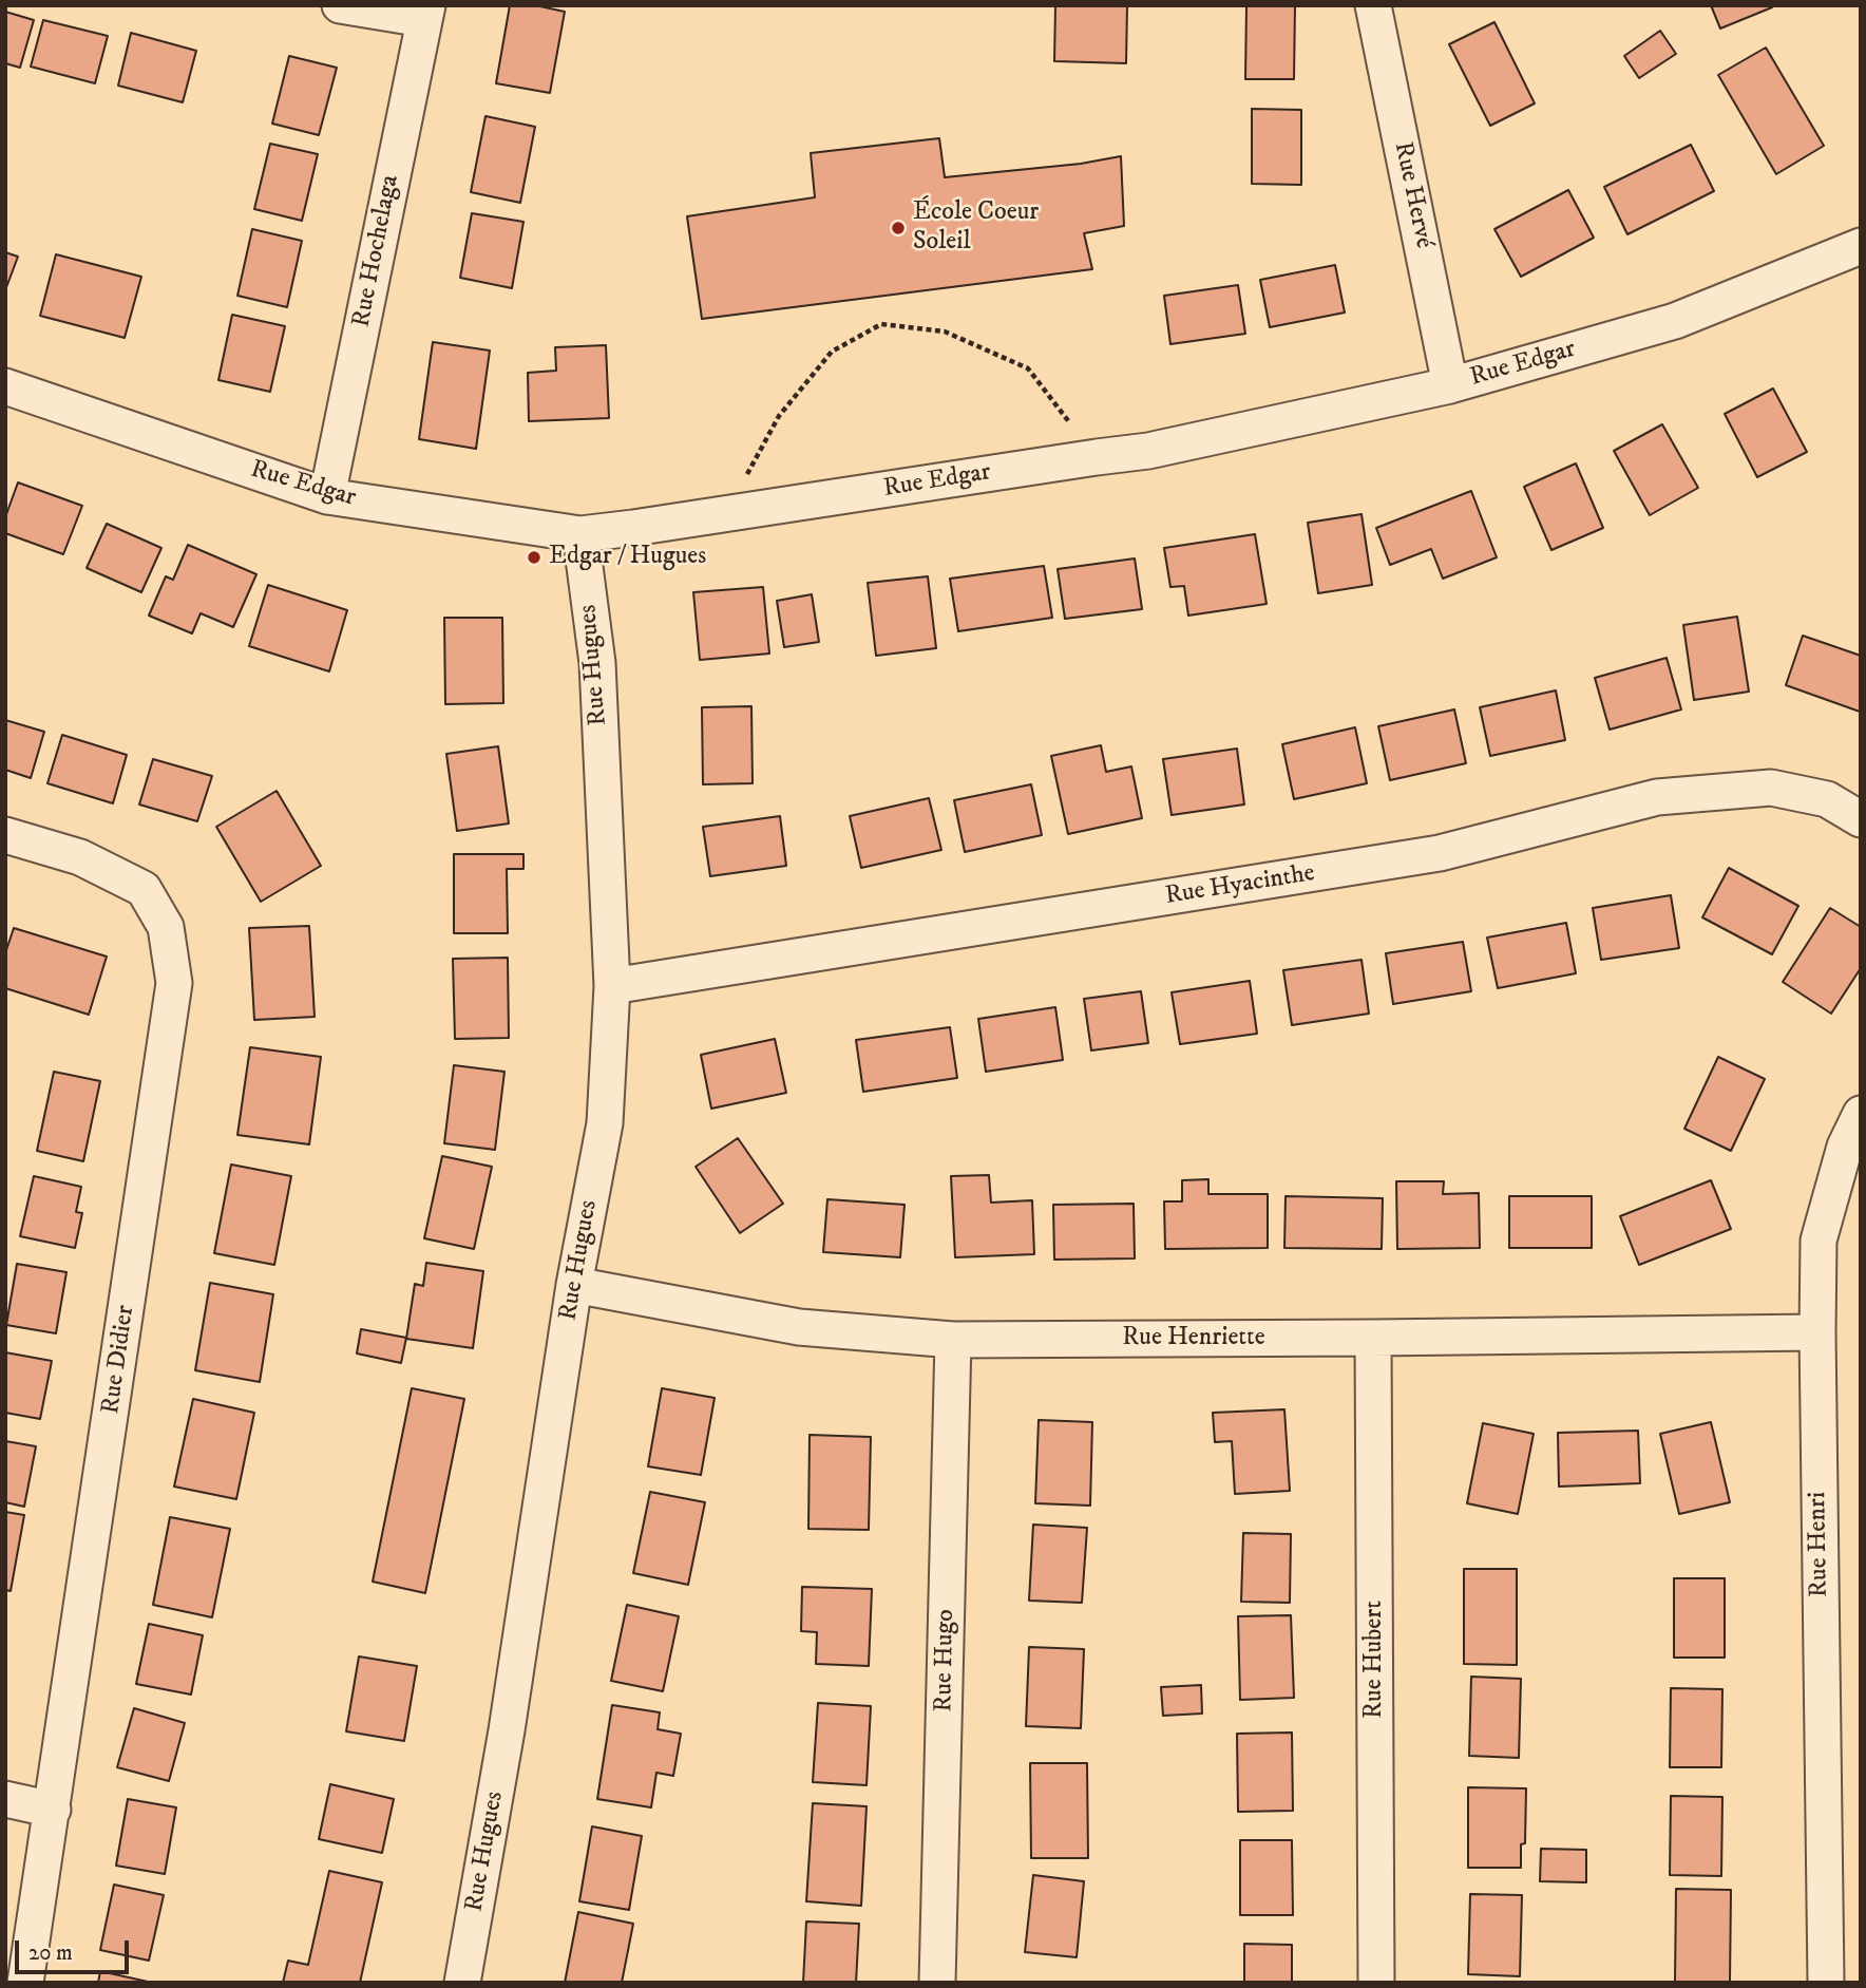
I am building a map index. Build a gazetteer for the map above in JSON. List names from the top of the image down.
{
  "streets": {
    "street": [
      "Rue Hervé",
      "Rue Hochelaga",
      "Rue Edgar",
      "Rue Hugues",
      "Rue Hyacinthe",
      "Rue Henriette",
      "Rue Didier",
      "Rue Henri",
      "Rue Hubert",
      "Rue Hugo"
    ]
  },
  "crossings": [
    ["Rue Hervé", "Rue Edgar"],
    ["Rue Hochelaga", "Rue Edgar"],
    ["Rue Edgar", "Rue Hugues"],
    ["Rue Hugues", "Rue Hyacinthe"],
    ["Rue Hugues", "Rue Henriette"],
    ["Rue Henriette", "Rue Henri"],
    ["Rue Henriette", "Rue Hubert"],
    ["Rue Henriette", "Rue Hugo"]
  ],
  "places": ["École Coeur Soleil", "Edgar / Hugues"],
  "scale_bar": "20 m"
}
